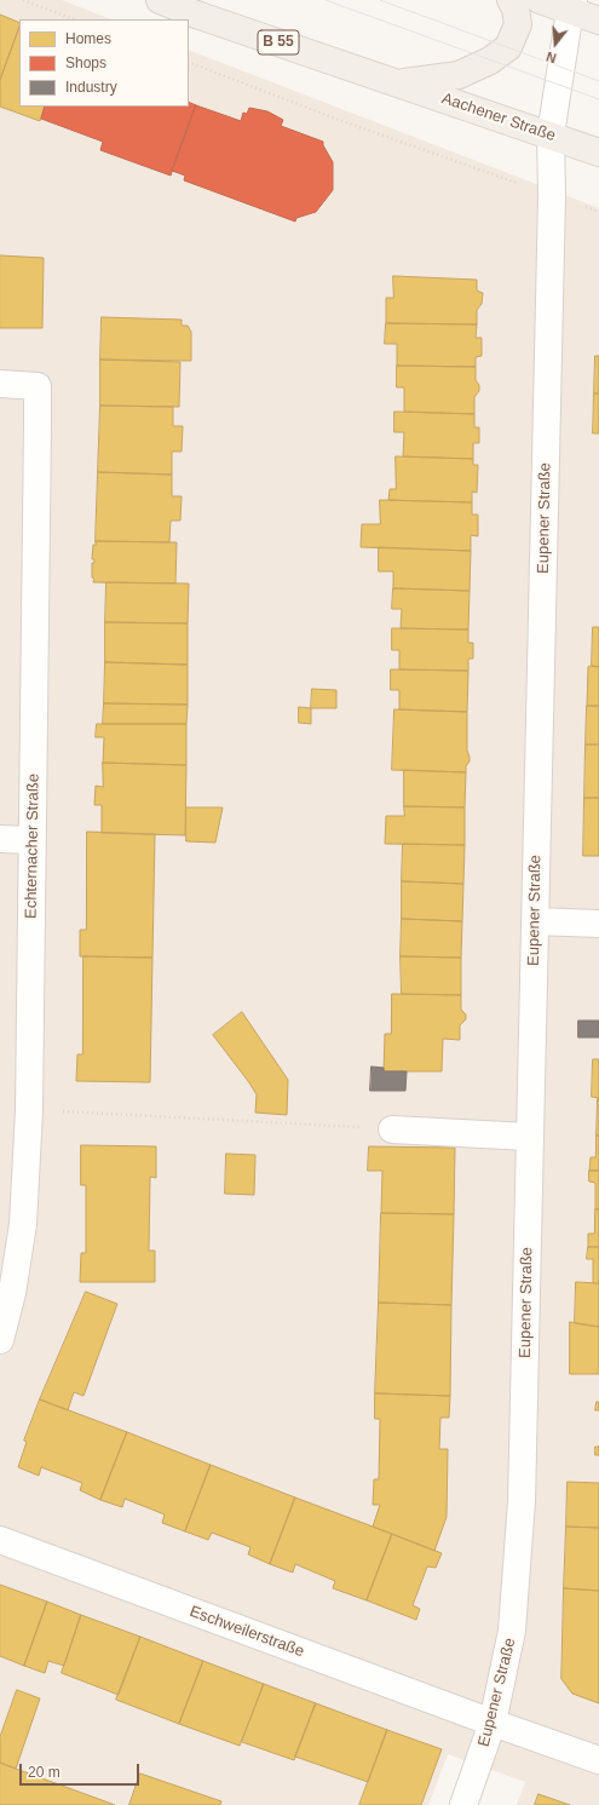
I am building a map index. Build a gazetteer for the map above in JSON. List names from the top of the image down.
{
  "streets": {
    "main road": ["B 55", "Aachener Straße"],
    "street": ["Eupener Straße", "Echternacher Straße", "Eschweilerstraße"]
  },
  "crossings": [
    ["Aachener Straße", "Eupener Straße"],
    ["Eupener Straße", "Eschweilerstraße"]
  ],
  "legend": ["Homes", "Shops", "Industry"],
  "scale_bar": "20 m",
  "north": "bottom"
}
